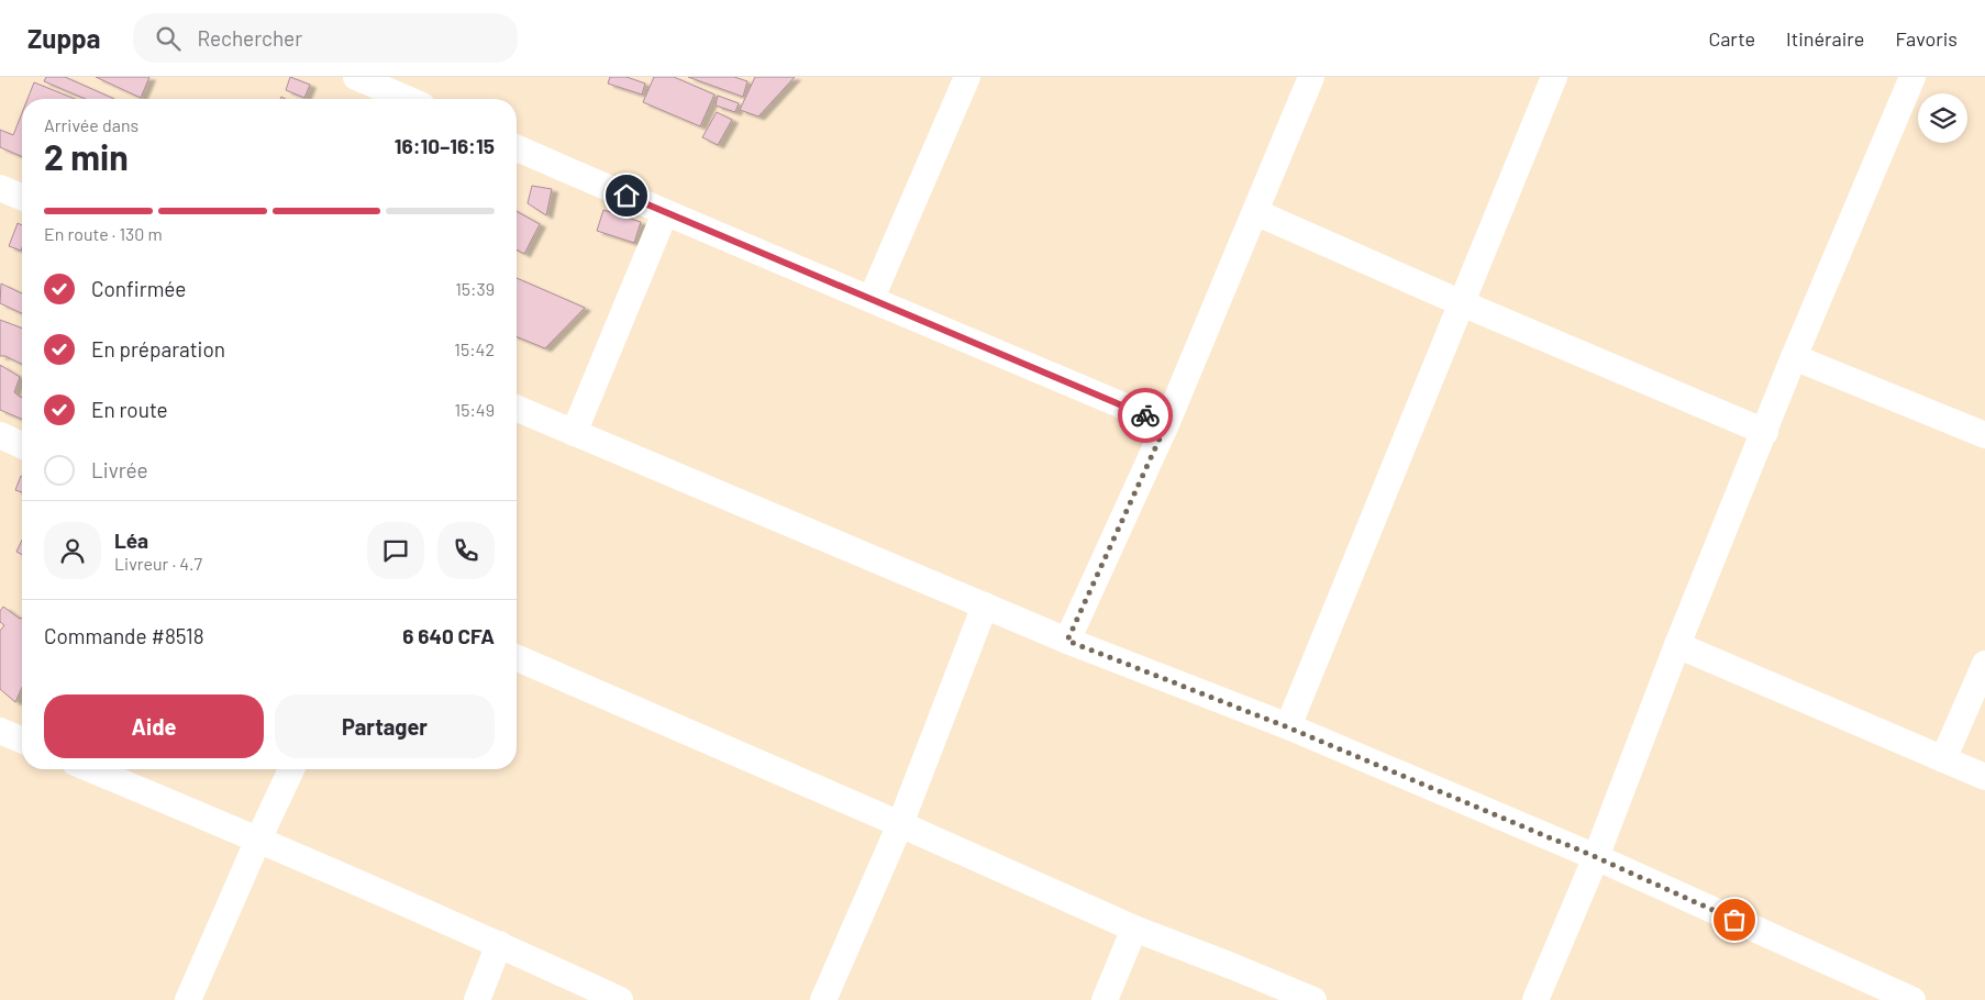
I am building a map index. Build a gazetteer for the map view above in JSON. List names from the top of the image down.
{
  "page": {
    "header": "Zuppa",
    "search": "Rechercher",
    "nav": ["Carte", "Itinéraire", "Favoris"],
    "heading": ["2 min", "Arrivée dans", "16:10–16:15"],
    "panel": [
      "Léa",
      "Livreur · 4.7",
      "Commande #8518",
      "6 640 CFA"
    ],
    "bar": "En route · 130 m",
    "list": [
      ["Confirmée", "15:39"],
      ["En préparation", "15:42"],
      ["En route", "15:49"],
      "Livrée"
    ],
    "buttons": ["Aide", "Partager"]
  }
}
